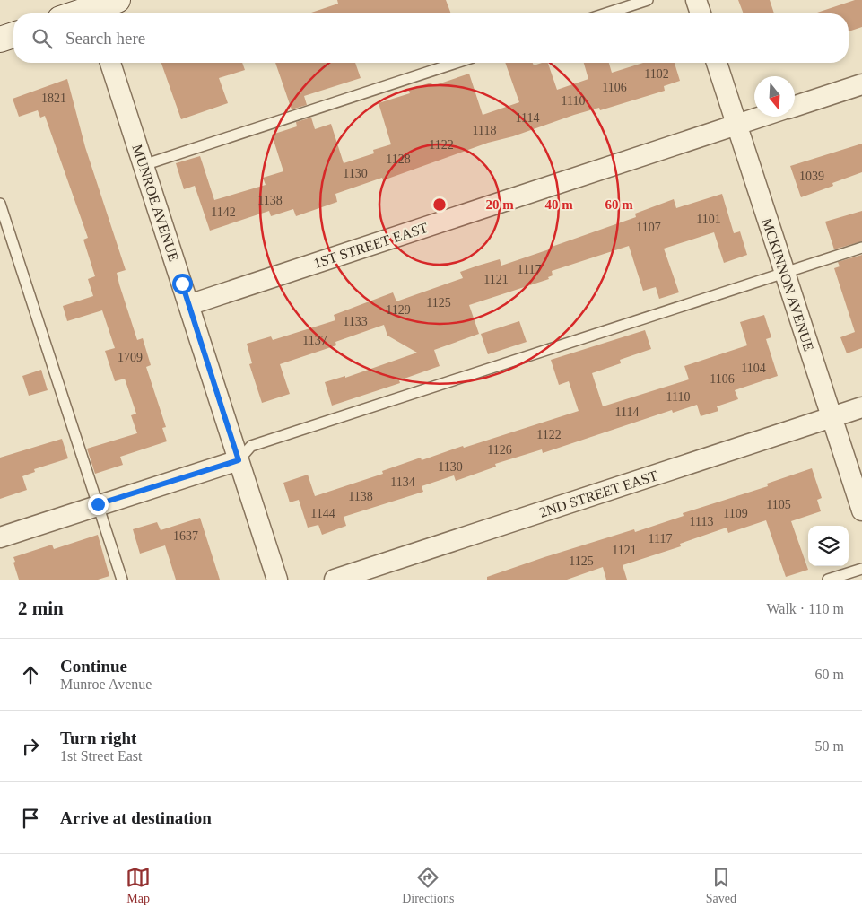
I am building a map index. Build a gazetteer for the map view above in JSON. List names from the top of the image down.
{
  "streets": {
    "street": [
      "MUNROE AVENUE",
      "1ST STREET EAST",
      "MCKINNON AVENUE",
      "2ND STREET EAST"
    ]
  },
  "crossings": [
    ["MUNROE AVENUE", "1ST STREET EAST"],
    ["1ST STREET EAST", "MCKINNON AVENUE"],
    ["MCKINNON AVENUE", "2ND STREET EAST"]
  ],
  "house_numbers": [
    "1102",
    "1106",
    "1821",
    "1110",
    "1114",
    "1118",
    "1122",
    "1128",
    "1130",
    "1039",
    "1138",
    "1142",
    "1101",
    "1107",
    "1117",
    "1121",
    "1125",
    "1129",
    "1133",
    "1137",
    "1709",
    "1104",
    "1106",
    "1110",
    "1114",
    "1122",
    "1126",
    "1130",
    "1134",
    "1138",
    "1105",
    "1144",
    "1109",
    "1113",
    "1637",
    "1117",
    "1121",
    "1125"
  ],
  "north": "bottom",
  "page": {
    "search": "Search here",
    "heading": ["2 min", "Walk · 110 m"],
    "list": [
      ["Continue", "Munroe Avenue", "60 m"],
      ["Turn right", "1st Street East", "50 m"],
      "Arrive at destination"
    ],
    "nav": ["Map", "Directions", "Saved"]
  },
  "rings": ["20 m", "40 m", "60 m"]
}
